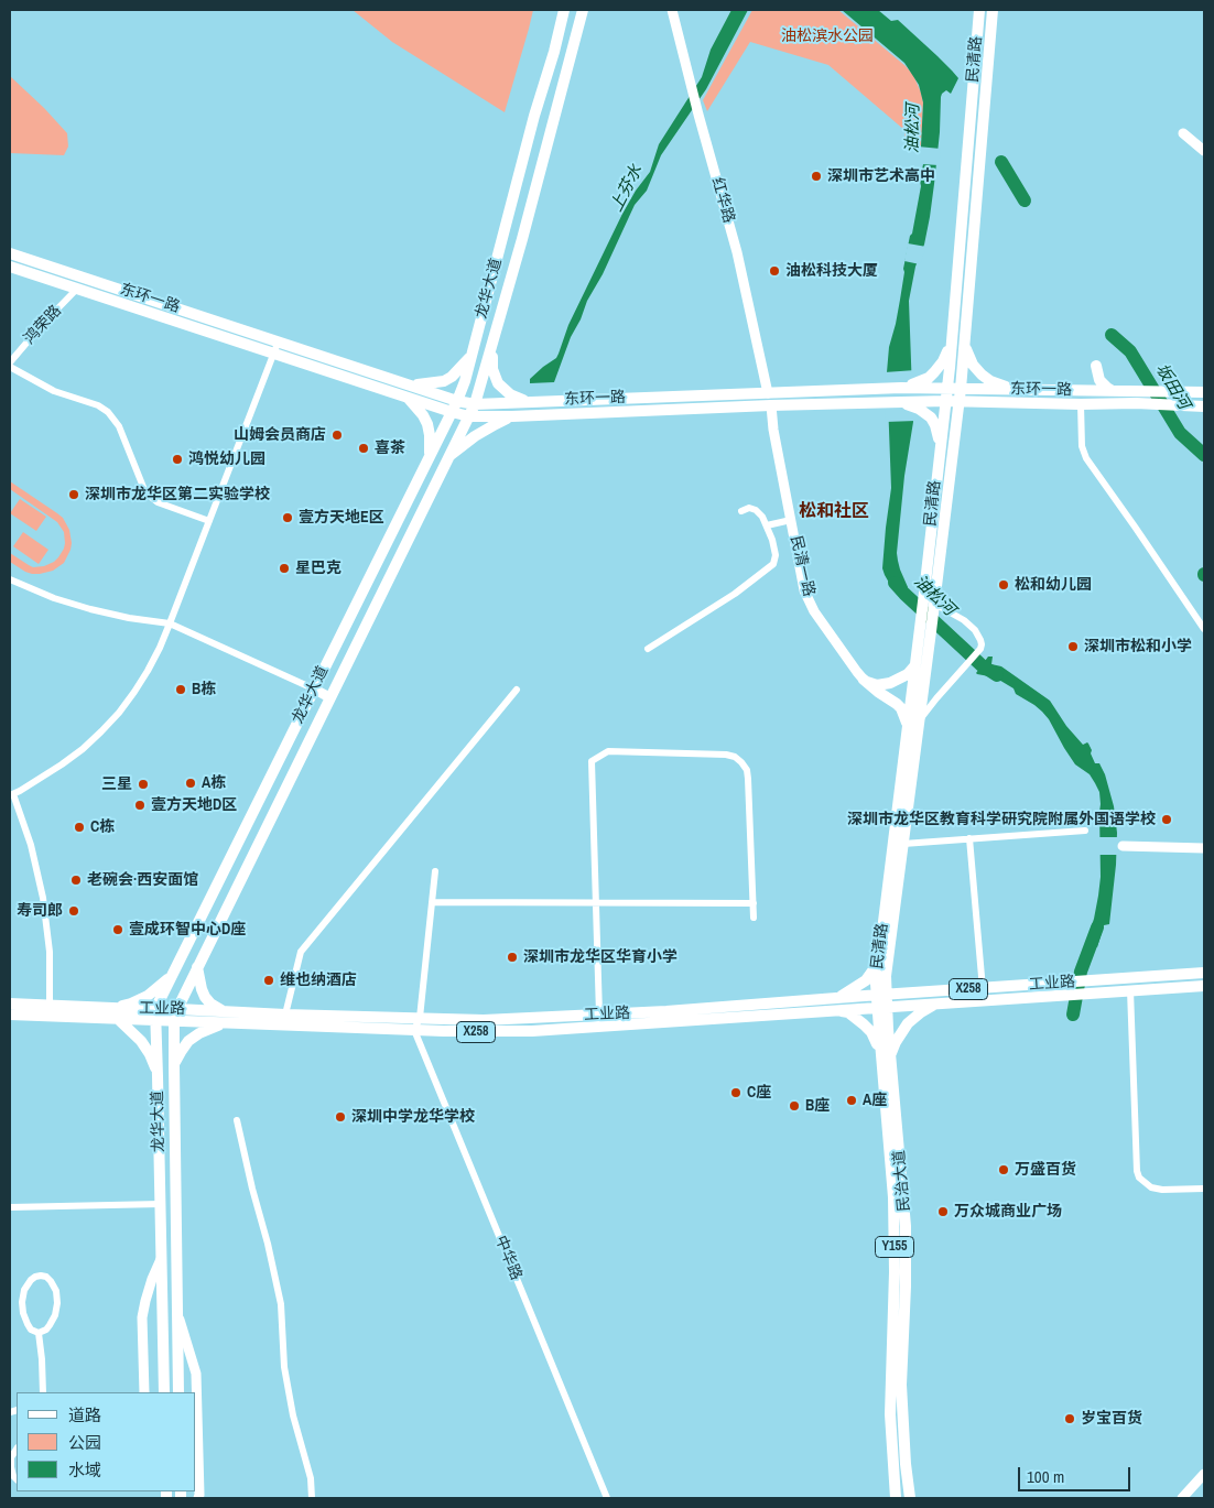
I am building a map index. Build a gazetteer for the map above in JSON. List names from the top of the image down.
{
  "streets": {
    "main road": [
      "民清路",
      "龙华大道",
      "东环一路",
      "工业路",
      "X258",
      "民治大道",
      "Y155"
    ],
    "street": [
      "红华路",
      "鸿荣路",
      "民清一路",
      "中华路"
    ]
  },
  "crossings": [
    ["民清路", "东环一路"],
    ["民清路", "工业路"],
    ["民清路", "民治大道"],
    ["红华路", "东环一路"],
    ["龙华大道", "东环一路"],
    ["龙华大道", "工业路"],
    ["东环一路", "鸿荣路"],
    ["东环一路", "民清一路"],
    ["工业路", "民治大道"],
    ["工业路", "中华路"]
  ],
  "districts": ["松和社区"],
  "water": ["油松河", "上芬水", "坂田河"],
  "parks": ["油松滨水公园"],
  "places": [
    "深圳市艺术高中",
    "油松科技大厦",
    "山姆会员商店",
    "喜茶",
    "鸿悦幼儿园",
    "深圳市龙华区第二实验学校",
    "壹方天地E区",
    "星巴克",
    "松和幼儿园",
    "深圳市松和小学",
    "B栋",
    "A栋",
    "三星",
    "壹方天地D区",
    "深圳市龙华区教育科学研究院附属外国语学校",
    "C栋",
    "老碗会·西安面馆",
    "寿司郎",
    "壹成环智中心D座",
    "深圳市龙华区华育小学",
    "维也纳酒店",
    "C座",
    "A座",
    "B座",
    "深圳中学龙华学校",
    "万盛百货",
    "万众城商业广场",
    "岁宝百货"
  ],
  "legend": ["道路", "公园", "水域"],
  "scale_bar": "100 m"
}
